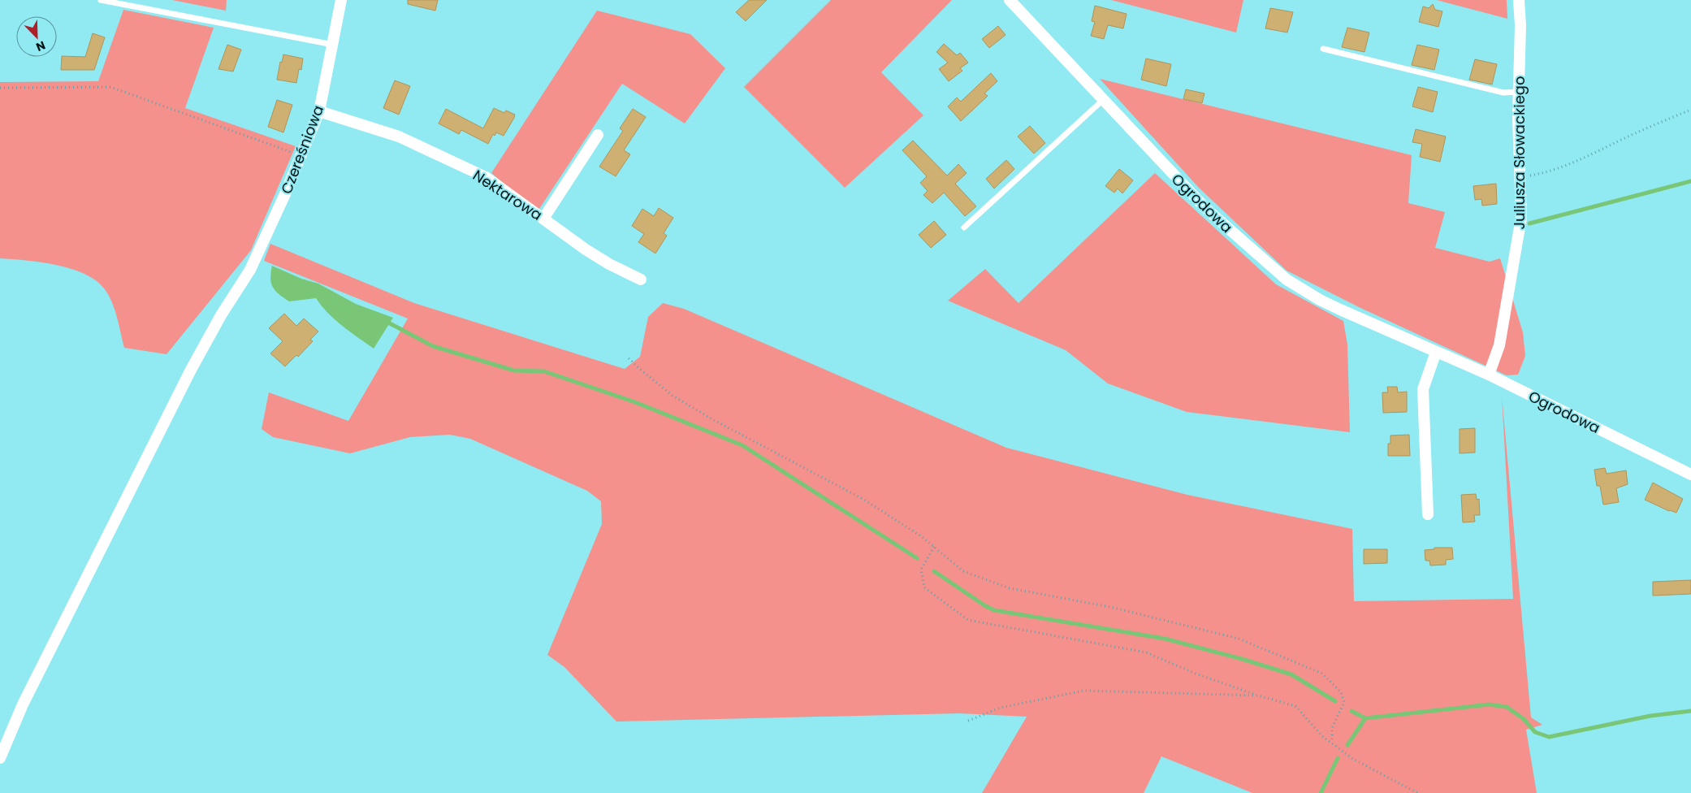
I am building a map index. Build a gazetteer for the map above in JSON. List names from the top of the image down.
{
  "streets": {
    "street": [
      "Czereśniowa",
      "Juliusza Słowackiego",
      "Nektarowa",
      "Ogrodowa"
    ]
  },
  "crossings": [
    ["Czereśniowa", "Nektarowa"],
    ["Juliusza Słowackiego", "Ogrodowa"]
  ],
  "north": "bottom right"
}
